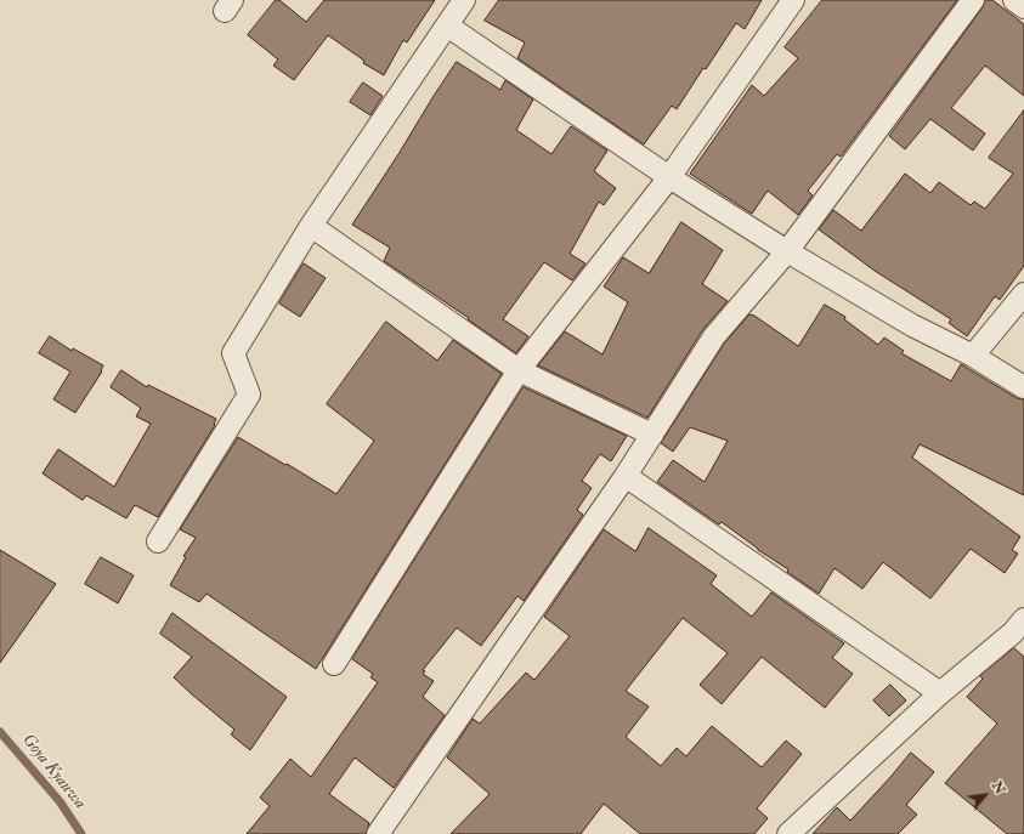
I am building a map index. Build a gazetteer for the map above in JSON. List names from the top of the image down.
{
  "water": ["Goya Kyauwa"],
  "north": "top right"
}
